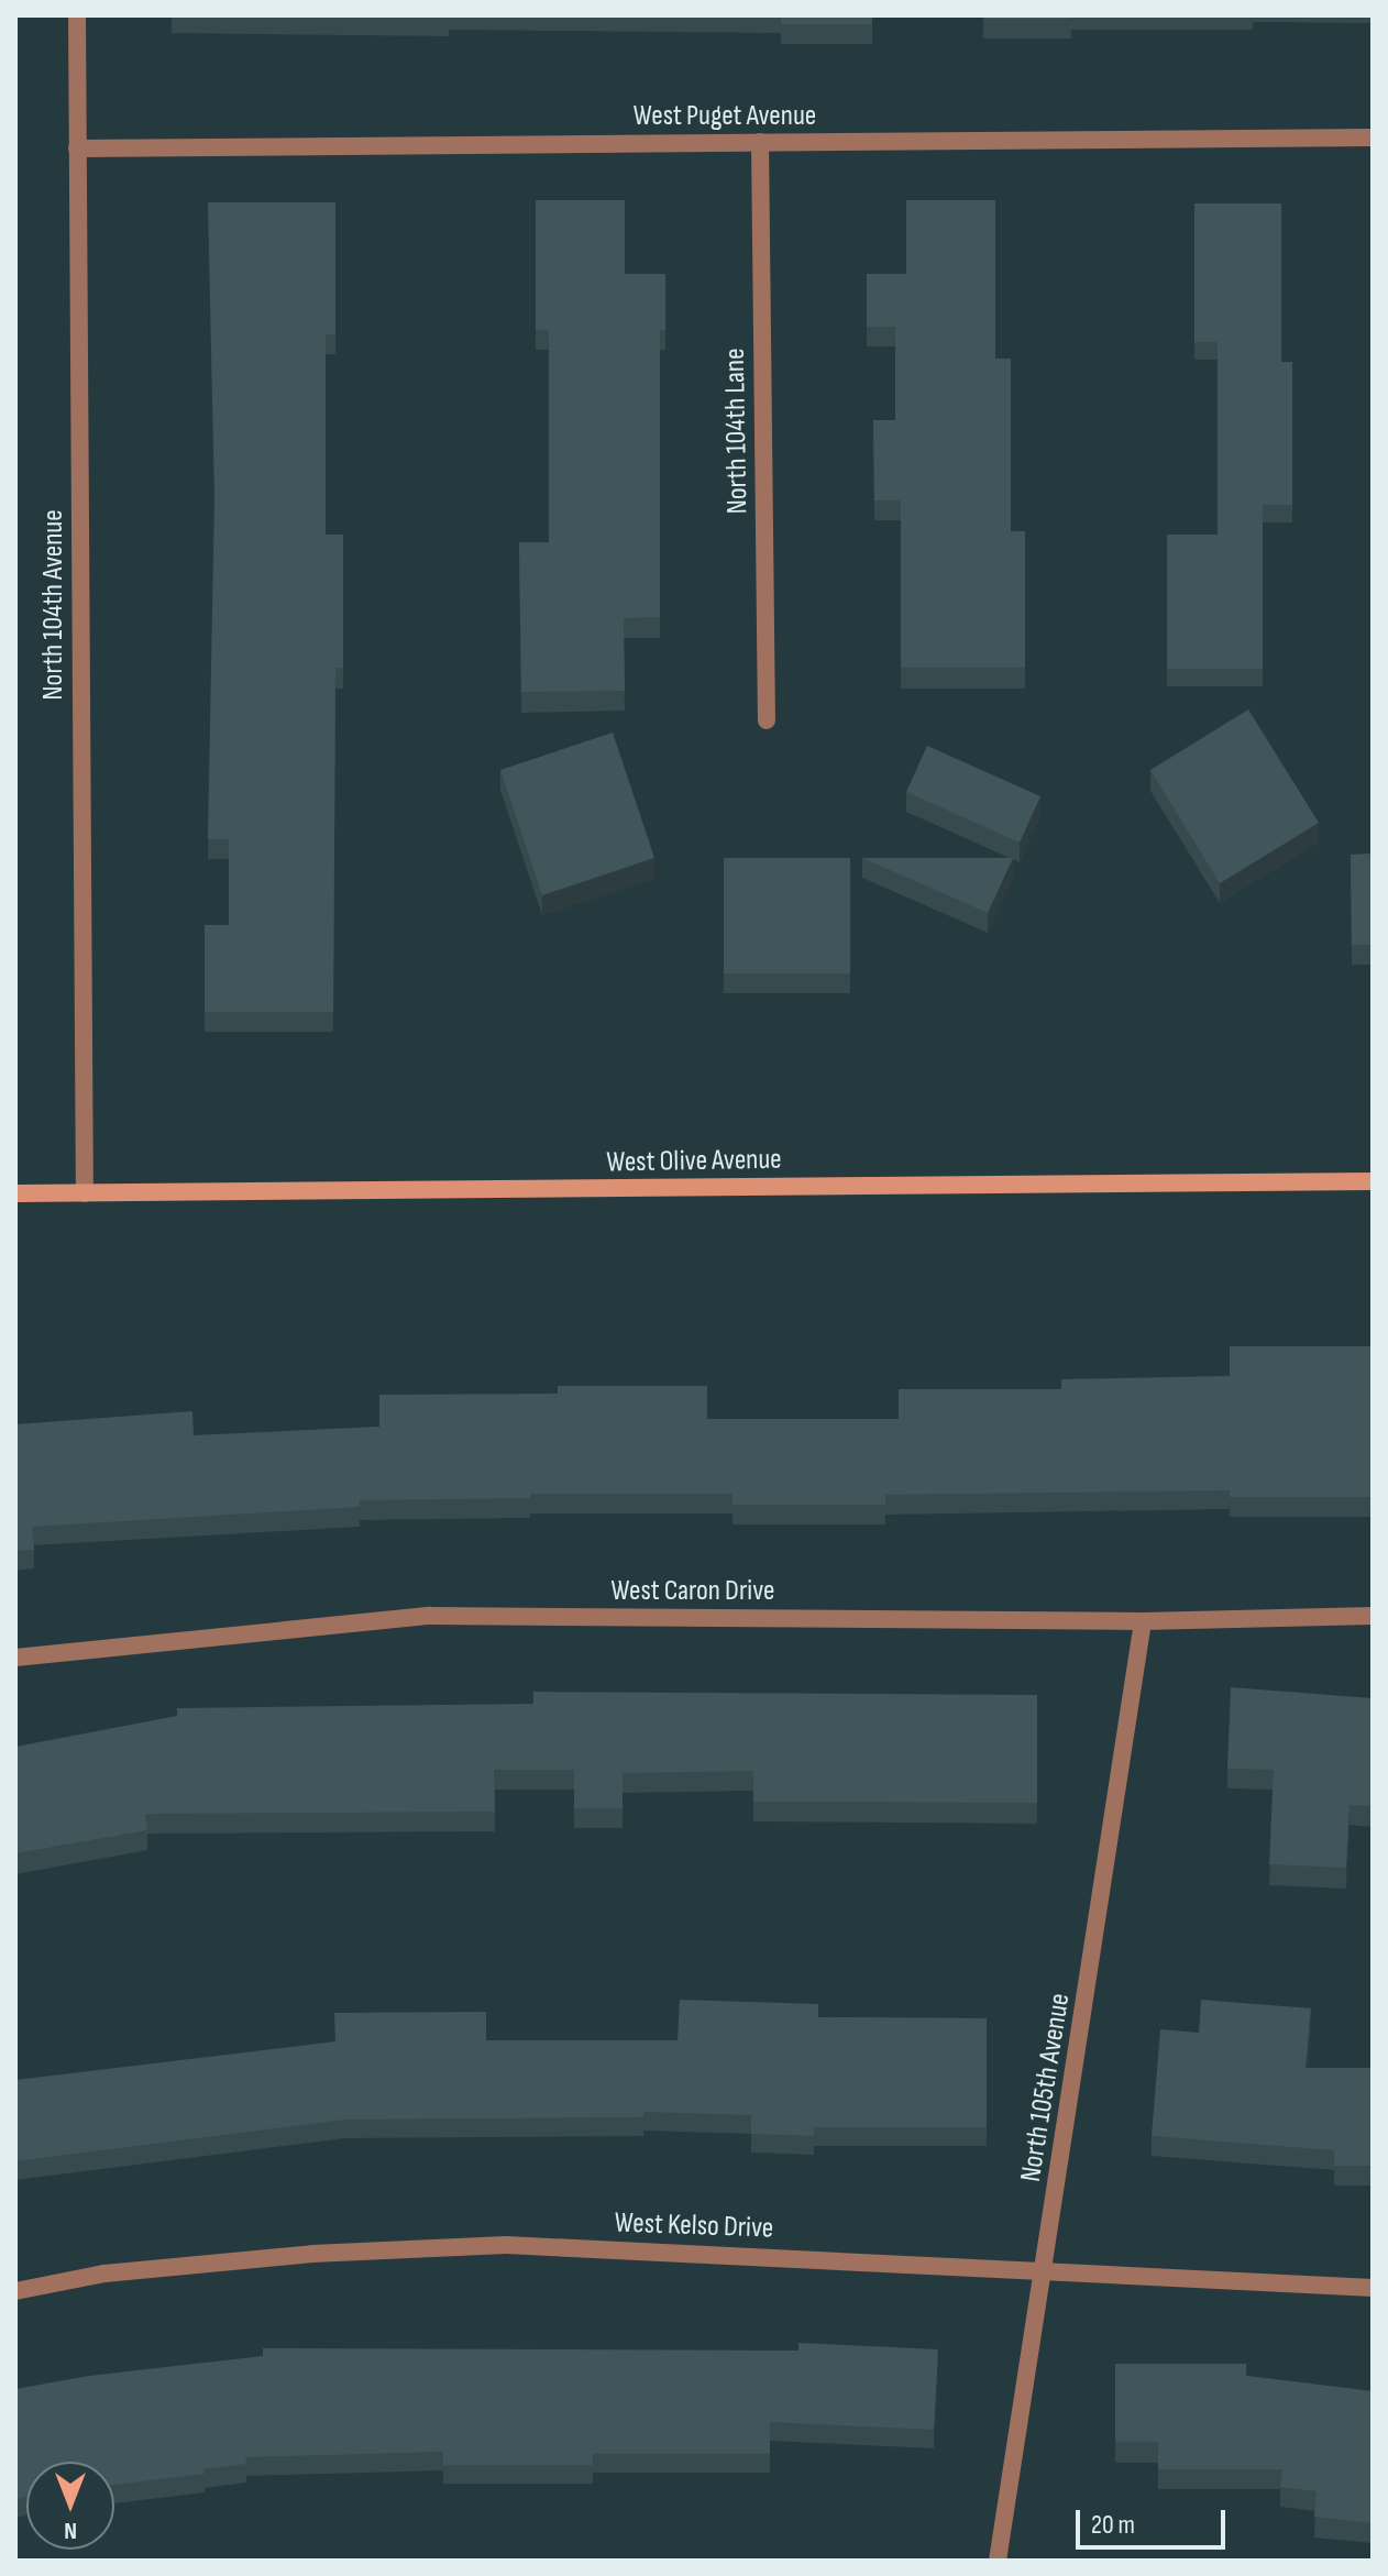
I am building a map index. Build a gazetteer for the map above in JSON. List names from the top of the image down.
{
  "streets": {
    "main road": ["West Olive Avenue"],
    "street": [
      "West Puget Avenue",
      "North 104th Lane",
      "North 104th Avenue",
      "West Caron Drive",
      "North 105th Avenue",
      "West Kelso Drive"
    ]
  },
  "crossings": [
    ["West Puget Avenue", "North 104th Lane"],
    ["West Puget Avenue", "North 104th Avenue"],
    ["North 104th Avenue", "West Olive Avenue"],
    ["West Caron Drive", "North 105th Avenue"],
    ["North 105th Avenue", "West Kelso Drive"]
  ],
  "scale_bar": "20 m",
  "north": "bottom"
}
